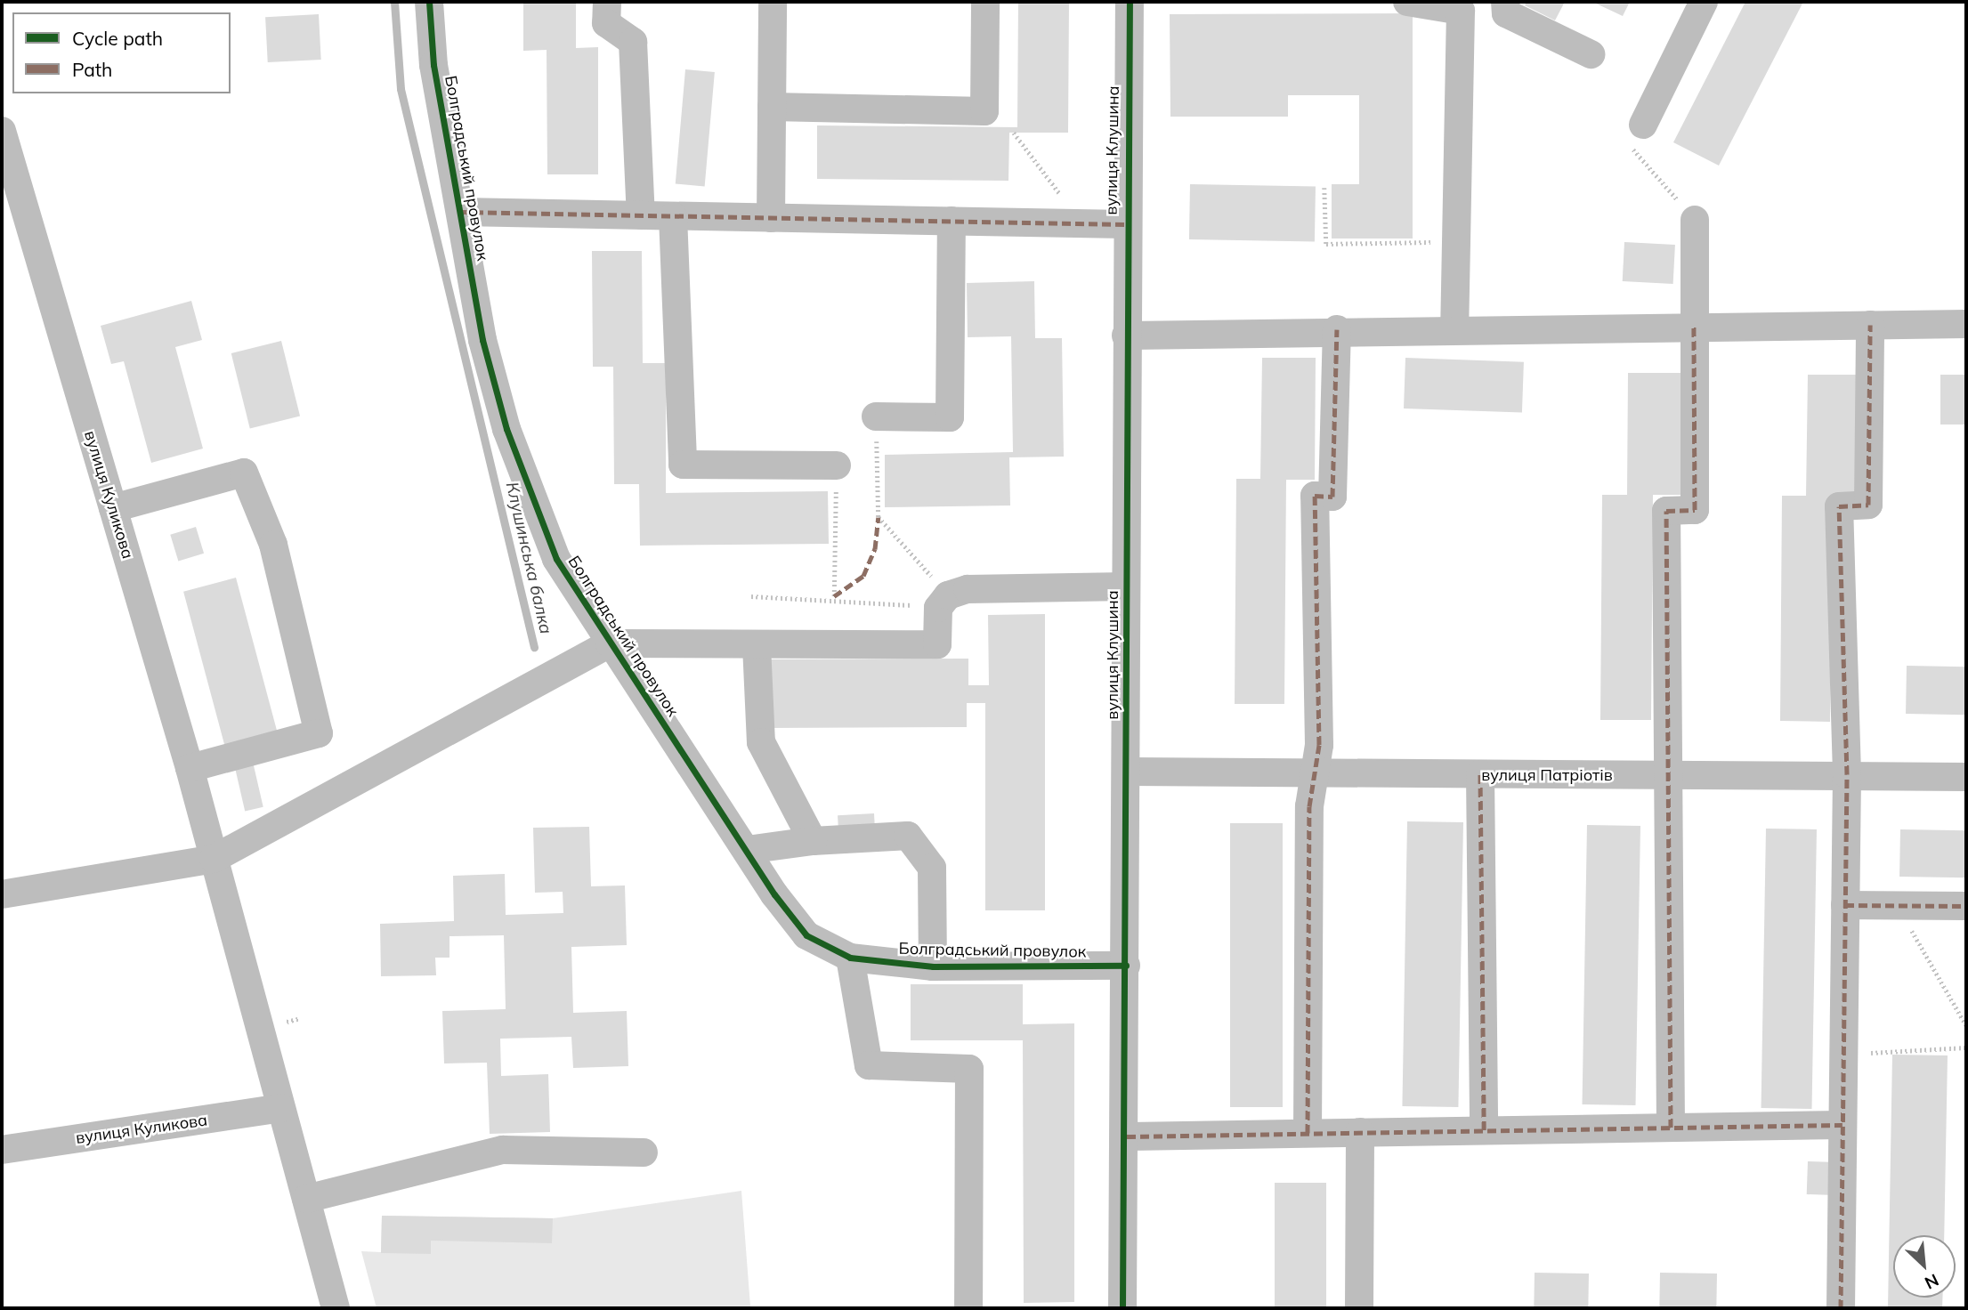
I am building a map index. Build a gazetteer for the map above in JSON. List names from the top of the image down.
{
  "streets": {
    "street": [
      "вулиця Клушина",
      "Болградський провулок",
      "вулиця Куликова",
      "вулиця Патріотів"
    ]
  },
  "crossings": [
    ["вулиця Клушина", "Болградський провулок"],
    ["вулиця Клушина", "вулиця Патріотів"]
  ],
  "water": ["Клушинська балка"],
  "legend": ["Cycle path", "Path"],
  "north": "bottom right"
}
